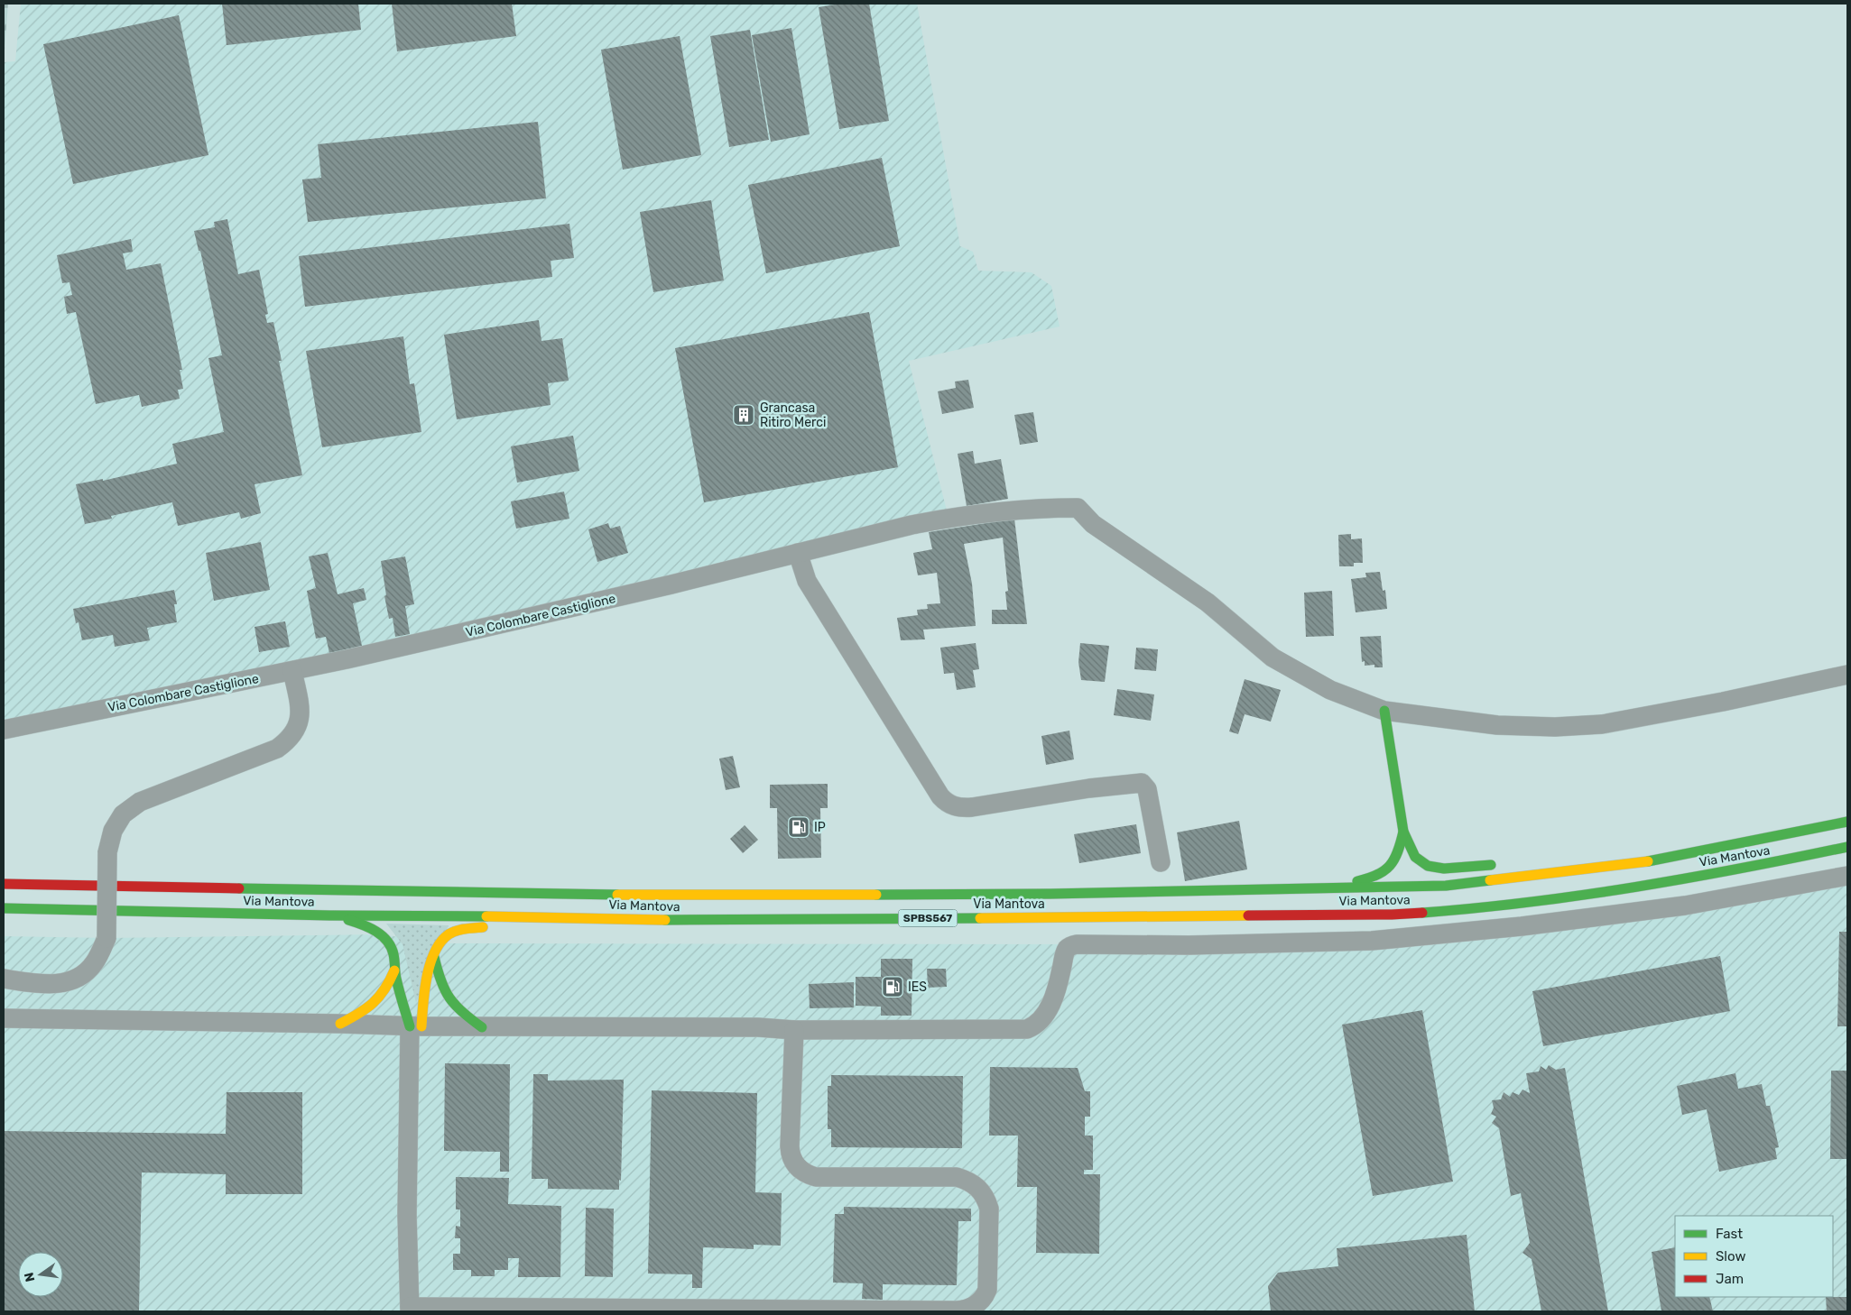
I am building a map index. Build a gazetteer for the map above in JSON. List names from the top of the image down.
{
  "streets": {
    "highway": ["Via Mantova", "SPBS567"],
    "street": ["Via Colombare Castiglione"]
  },
  "places": {
    "building": ["Grancasa Ritiro Merci"],
    "fuel station": ["IP", "IES"]
  },
  "legend": ["Fast", "Slow", "Jam"],
  "north": "left"
}
